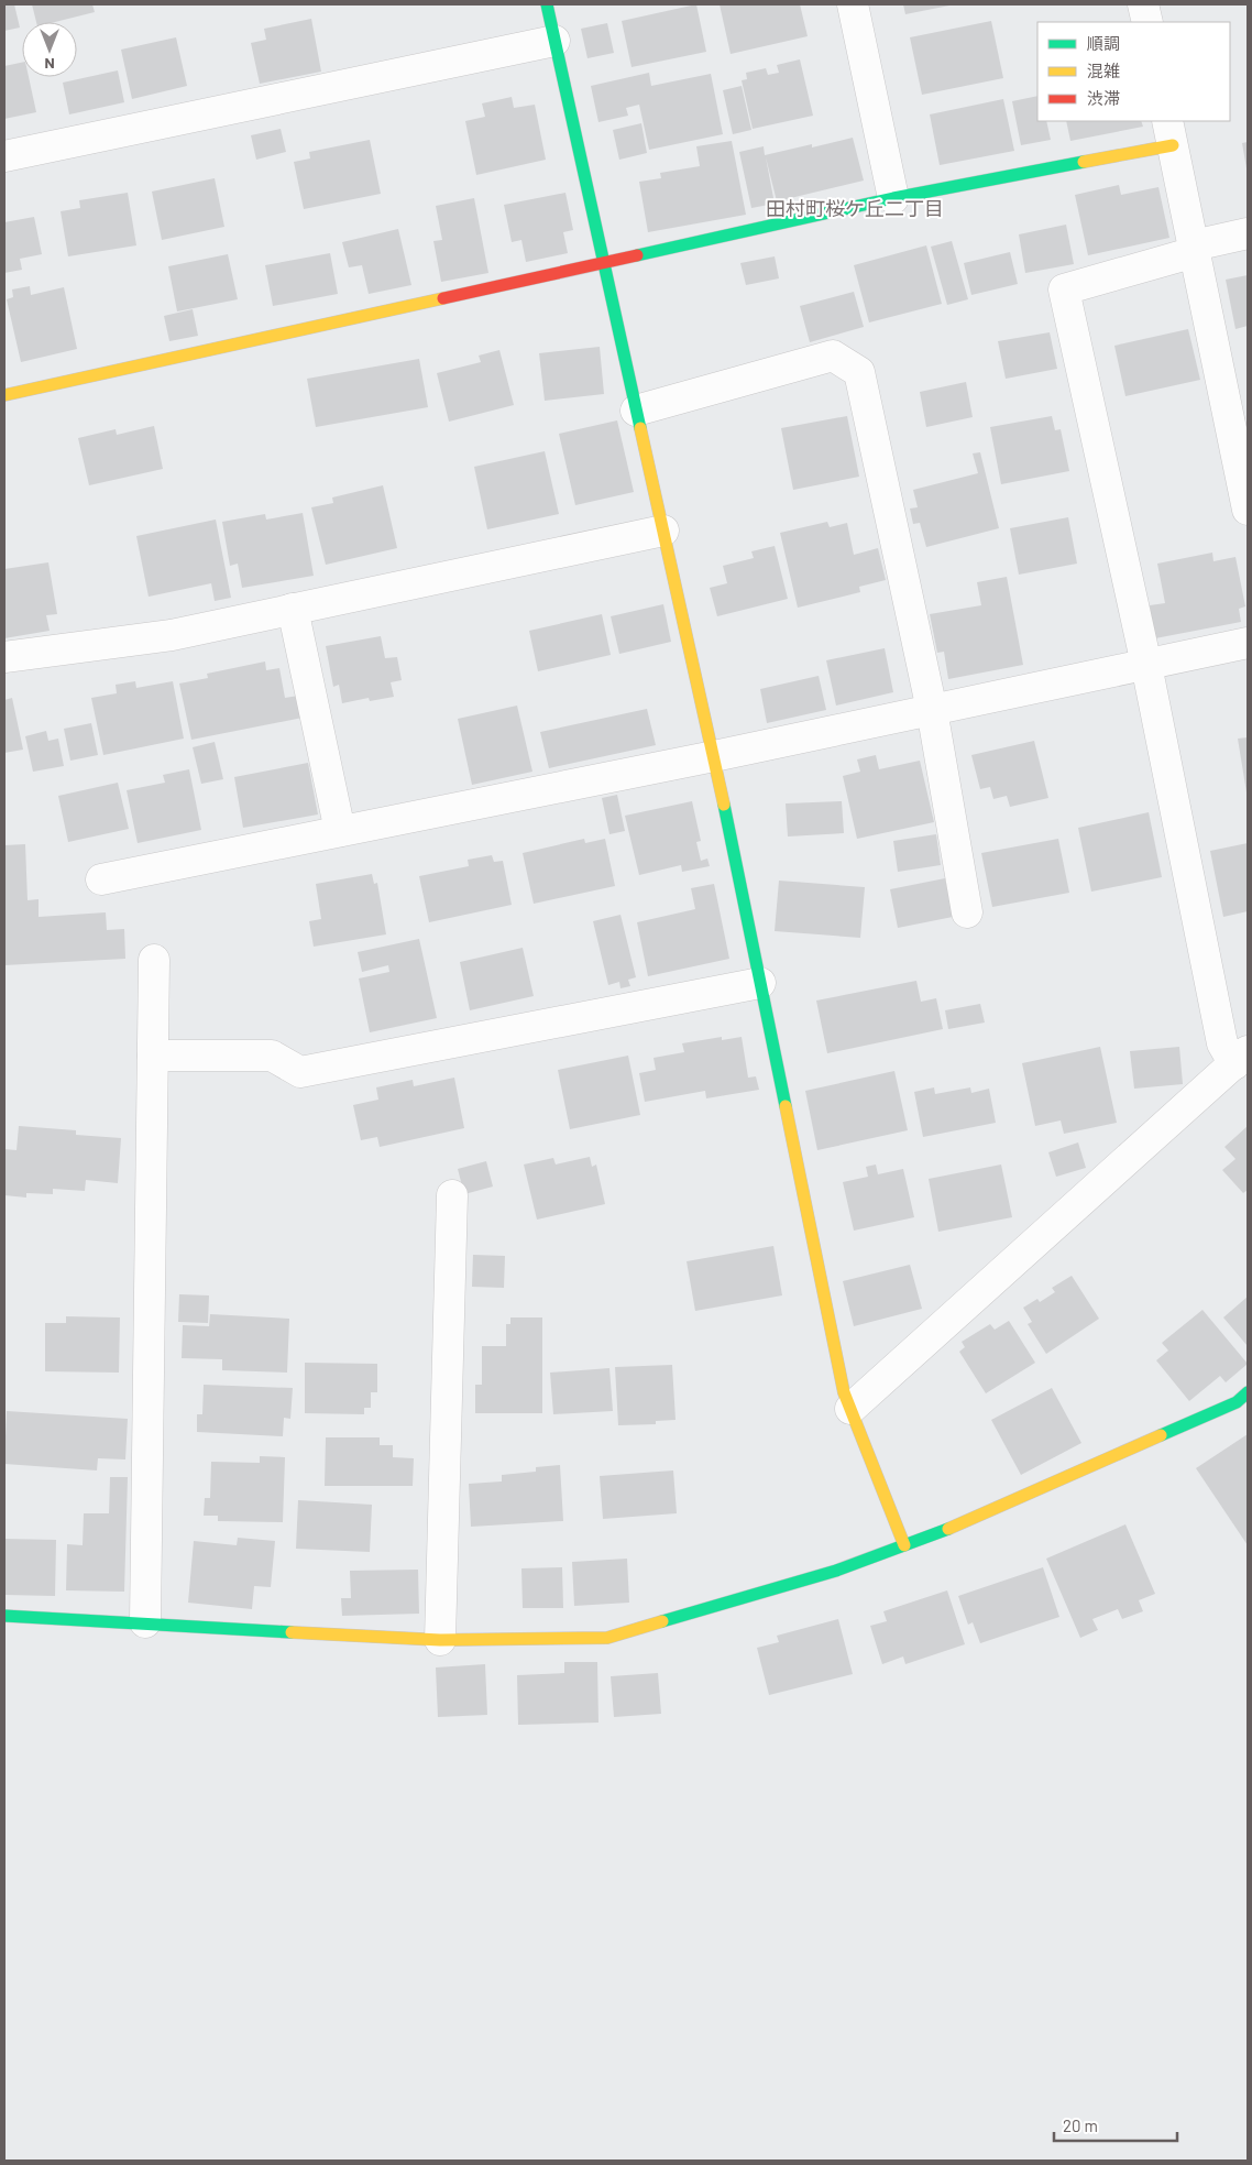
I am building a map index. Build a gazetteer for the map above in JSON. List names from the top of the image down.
{
  "districts": ["田村町桜ケ丘二丁目"],
  "legend": ["順調", "混雑", "渋滞"],
  "scale_bar": "20 m",
  "north": "bottom"
}
